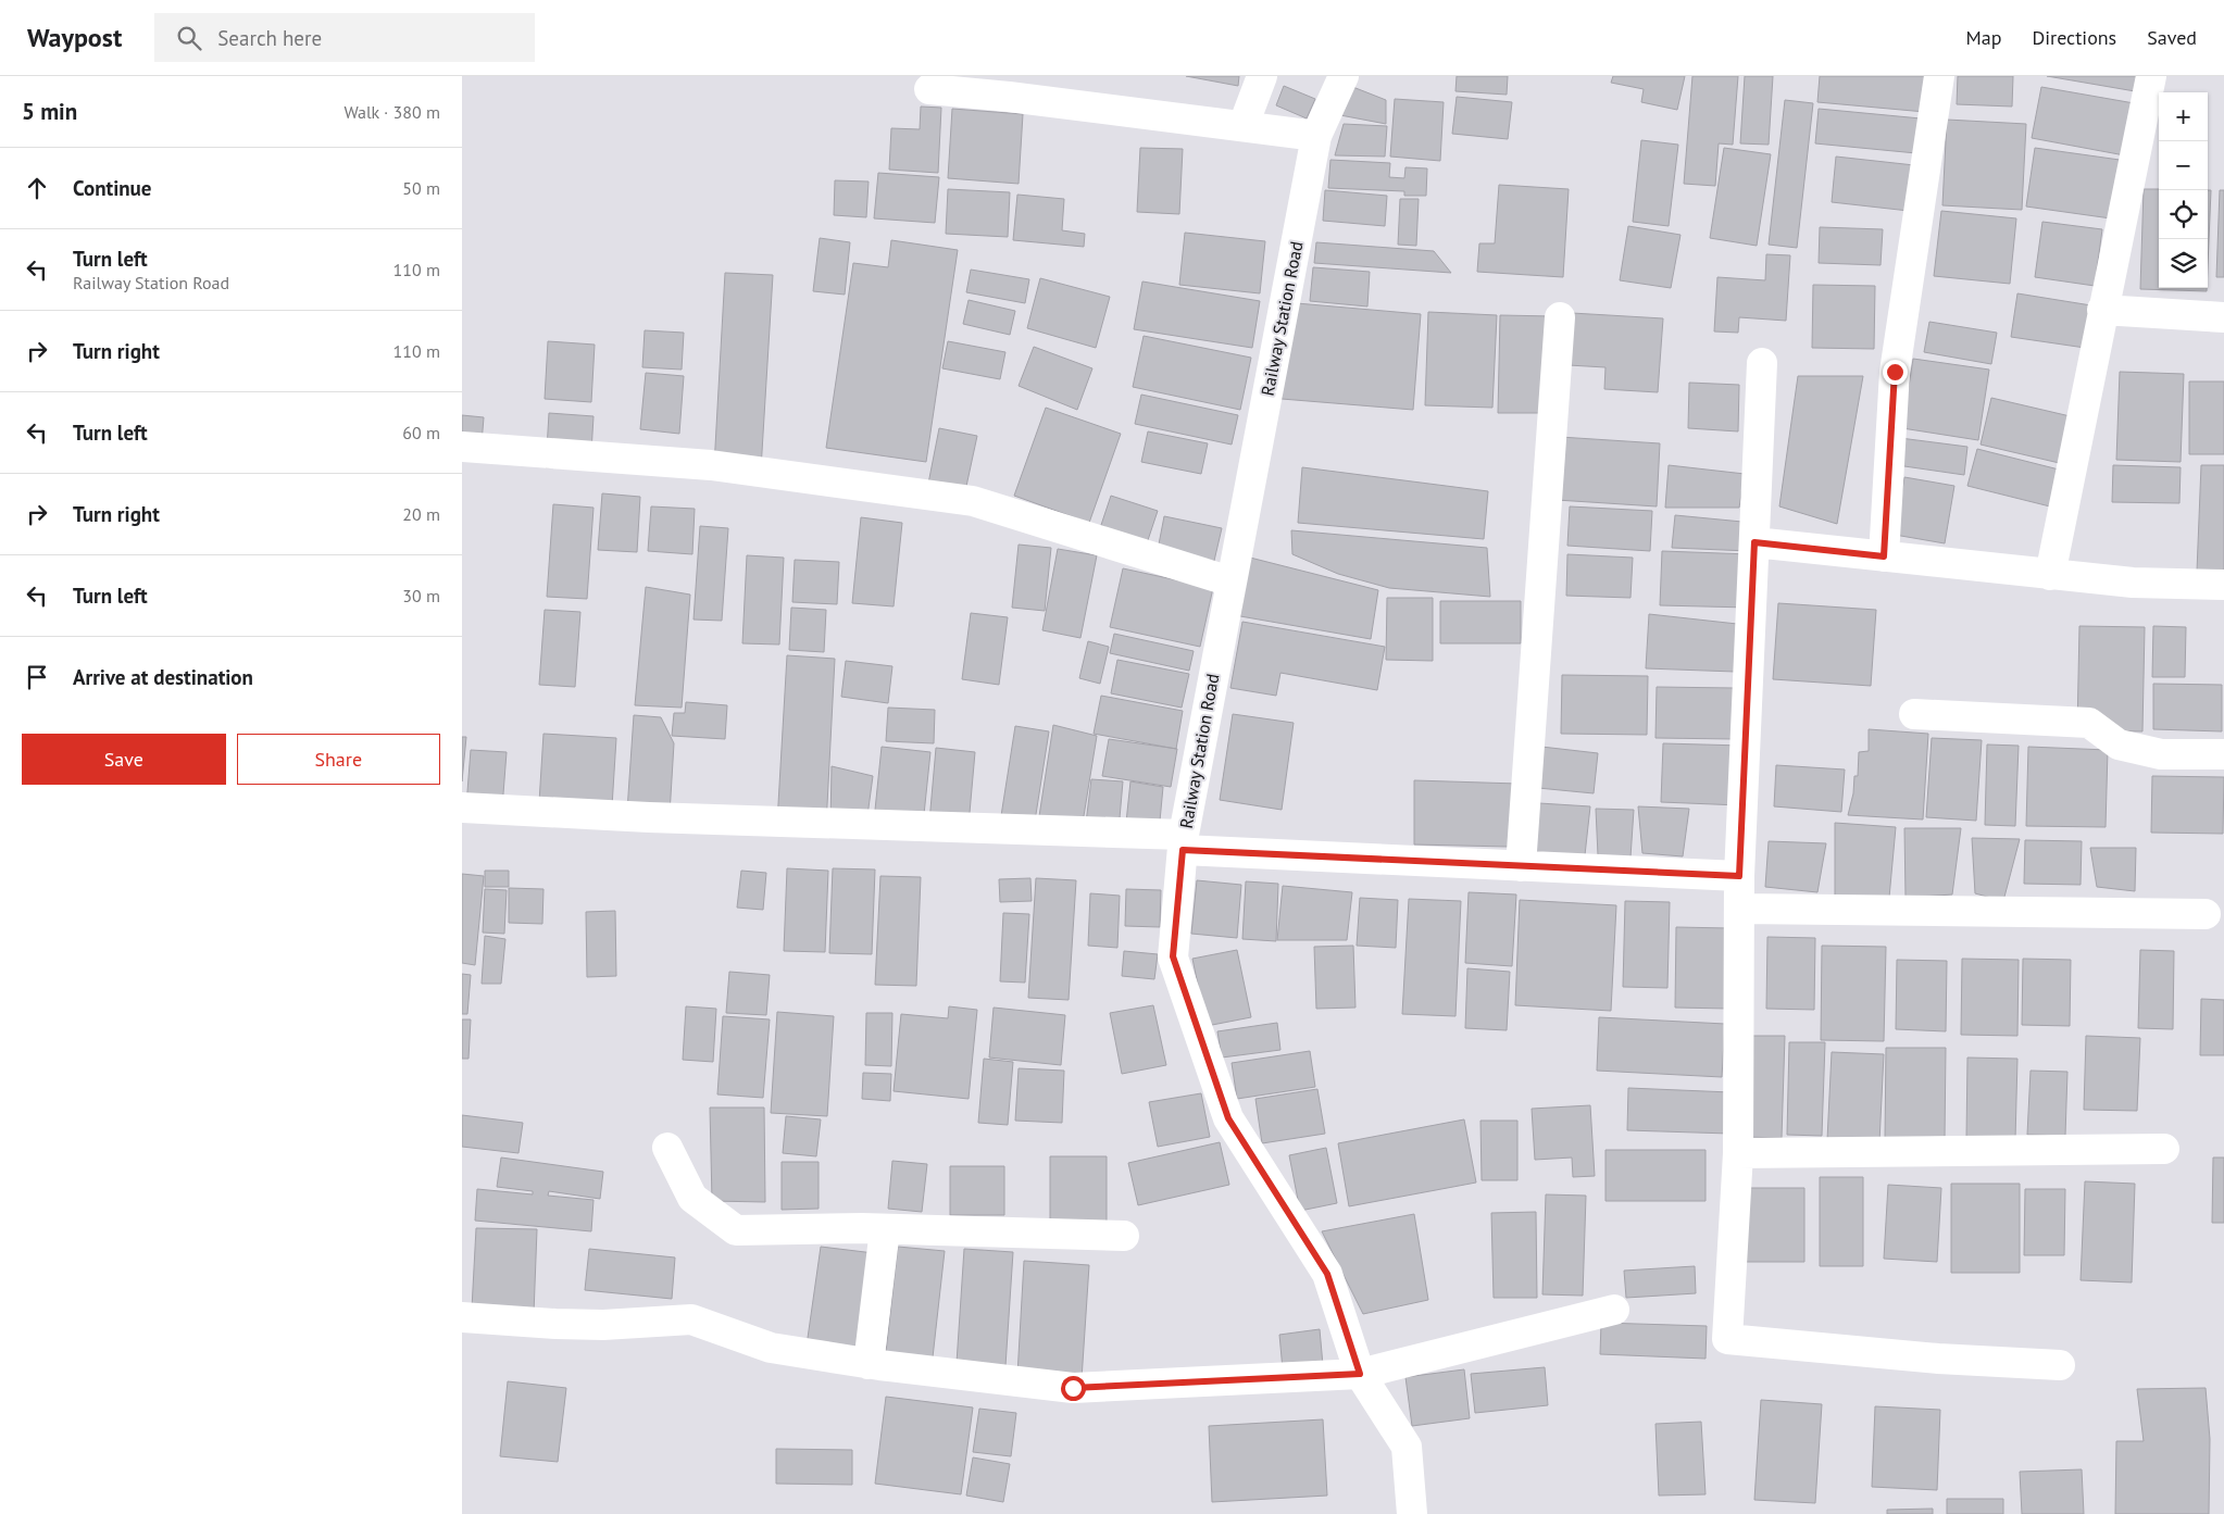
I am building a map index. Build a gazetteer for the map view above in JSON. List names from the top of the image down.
{
  "streets": {
    "street": ["Railway Station Road"]
  },
  "page": {
    "header": "Waypost",
    "search": "Search here",
    "nav": ["Map", "Directions", "Saved"],
    "heading": ["5 min", "Walk · 380 m"],
    "map_buttons": ["+", "−"],
    "list": [
      ["Continue", "50 m"],
      ["Turn left", "Railway Station Road", "110 m"],
      ["Turn right", "110 m"],
      ["Turn left", "60 m"],
      ["Turn right", "20 m"],
      ["Turn left", "30 m"],
      "Arrive at destination"
    ],
    "buttons": ["Save", "Share"]
  }
}
